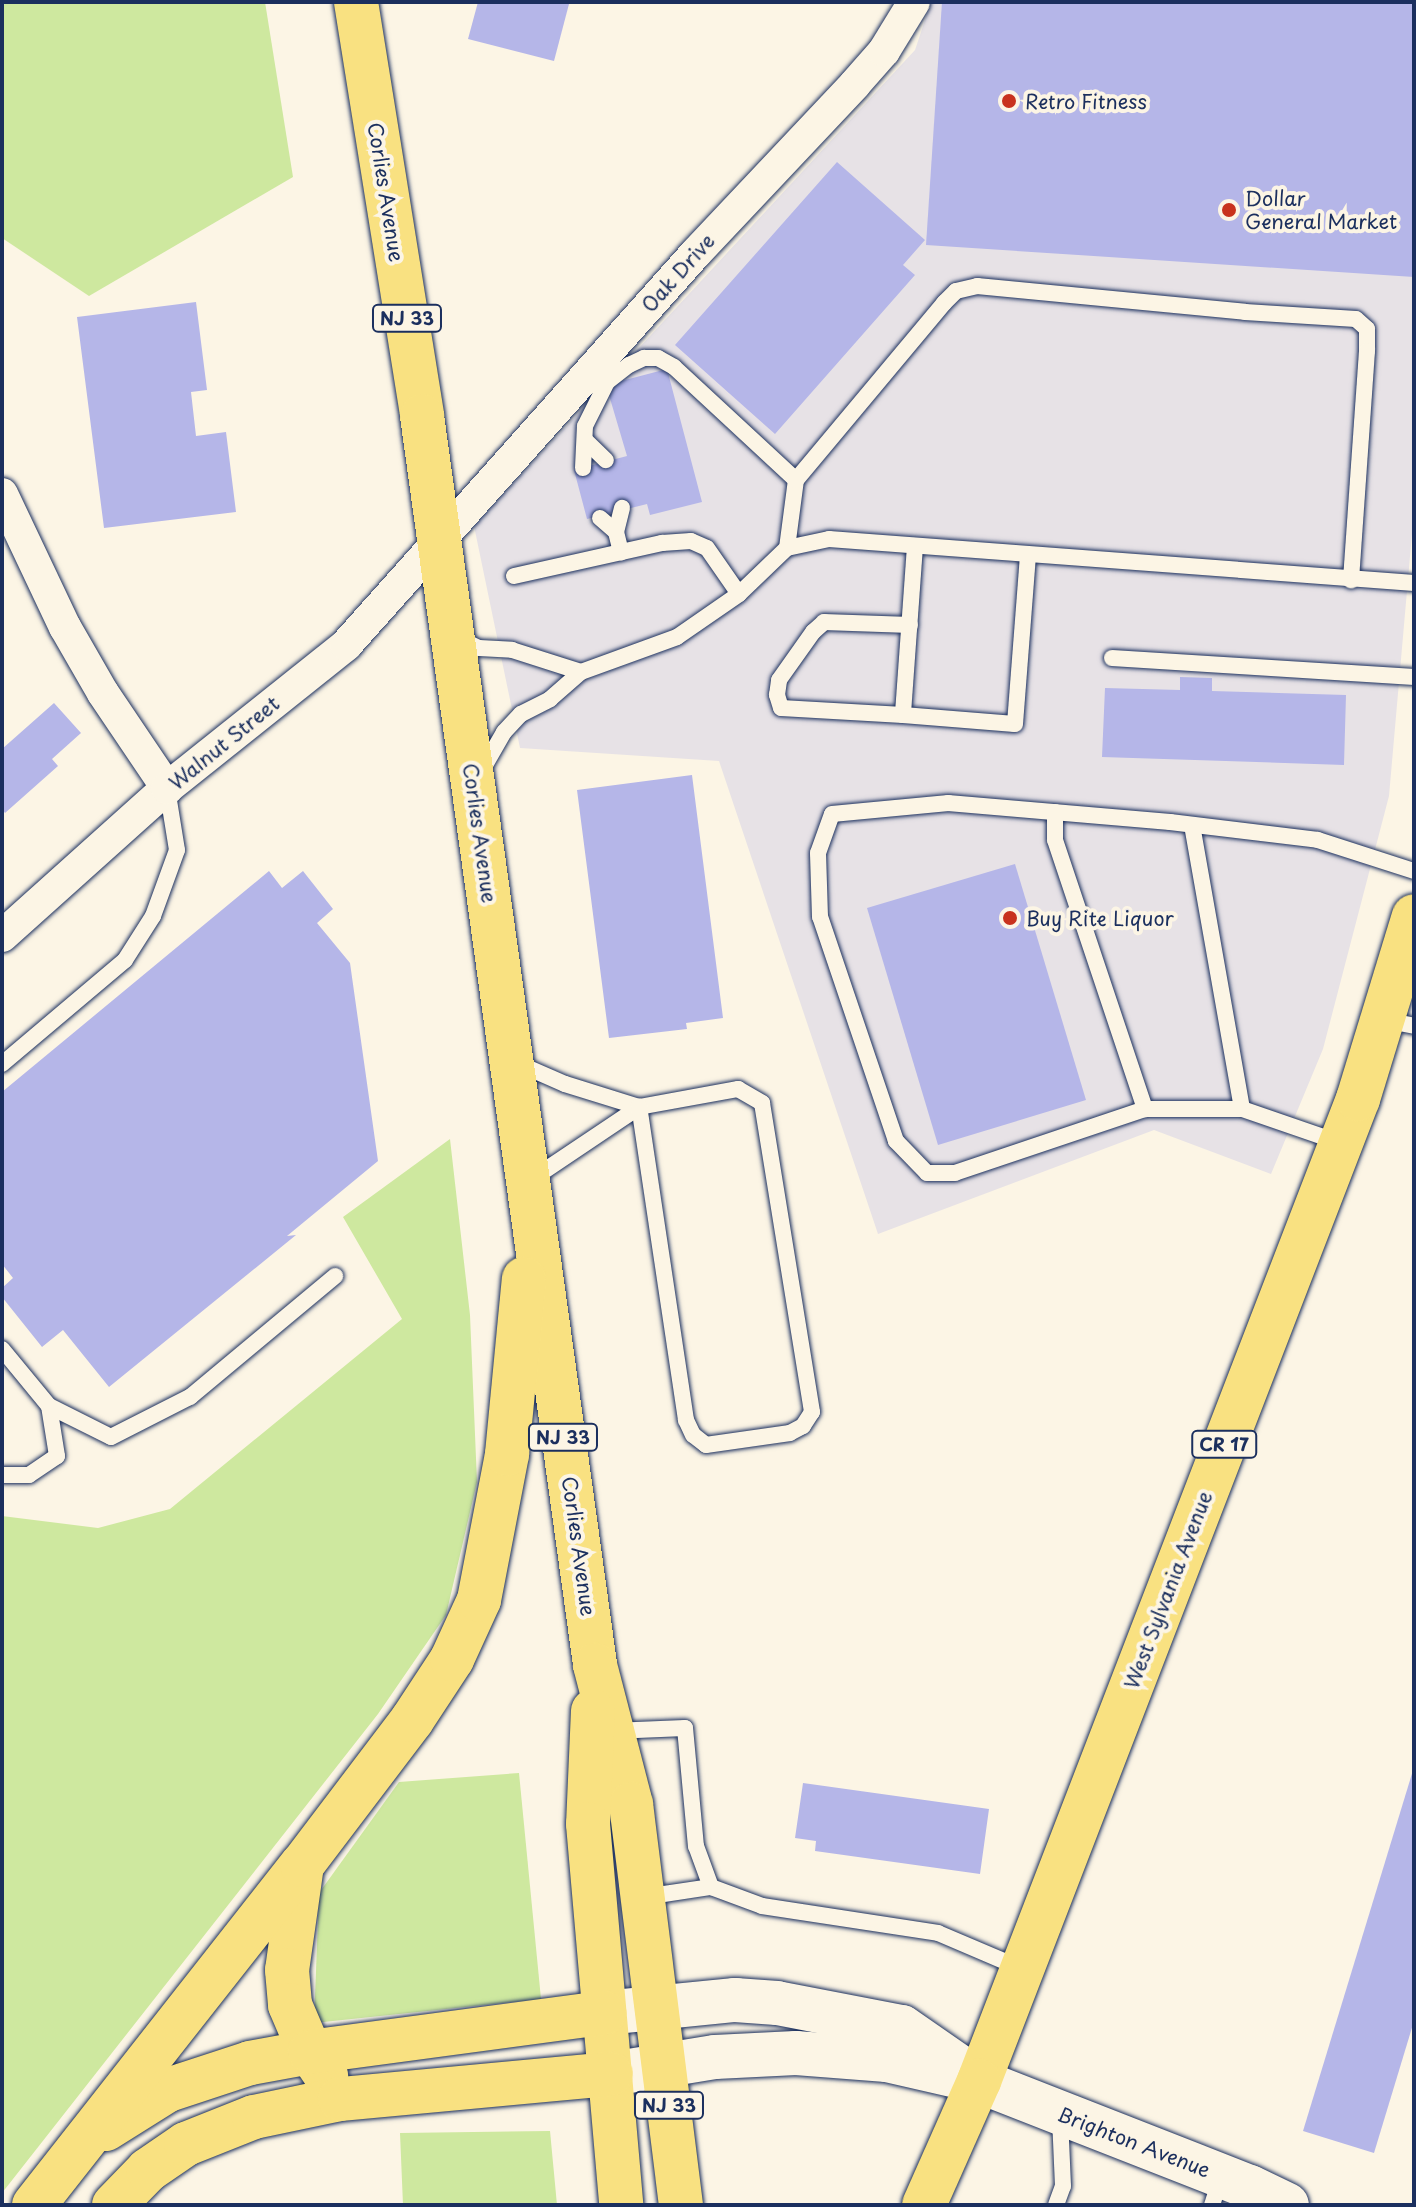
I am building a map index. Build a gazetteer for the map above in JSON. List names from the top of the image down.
{
  "streets": {
    "main road": [
      "Corlies Avenue",
      "NJ 33",
      "CR 17",
      "West Sylvania Avenue"
    ],
    "street": ["Oak Drive", "Walnut Street", "Brighton Avenue"]
  },
  "crossings": [
    ["Corlies Avenue", "Oak Drive"],
    ["Corlies Avenue", "NJ 33"],
    ["Corlies Avenue", "Walnut Street"],
    ["Oak Drive", "Walnut Street"],
    ["NJ 33", "Brighton Avenue"],
    ["West Sylvania Avenue", "Brighton Avenue"]
  ],
  "places": ["Retro Fitness", "Dollar General Market", "Buy Rite Liquor"]
}
